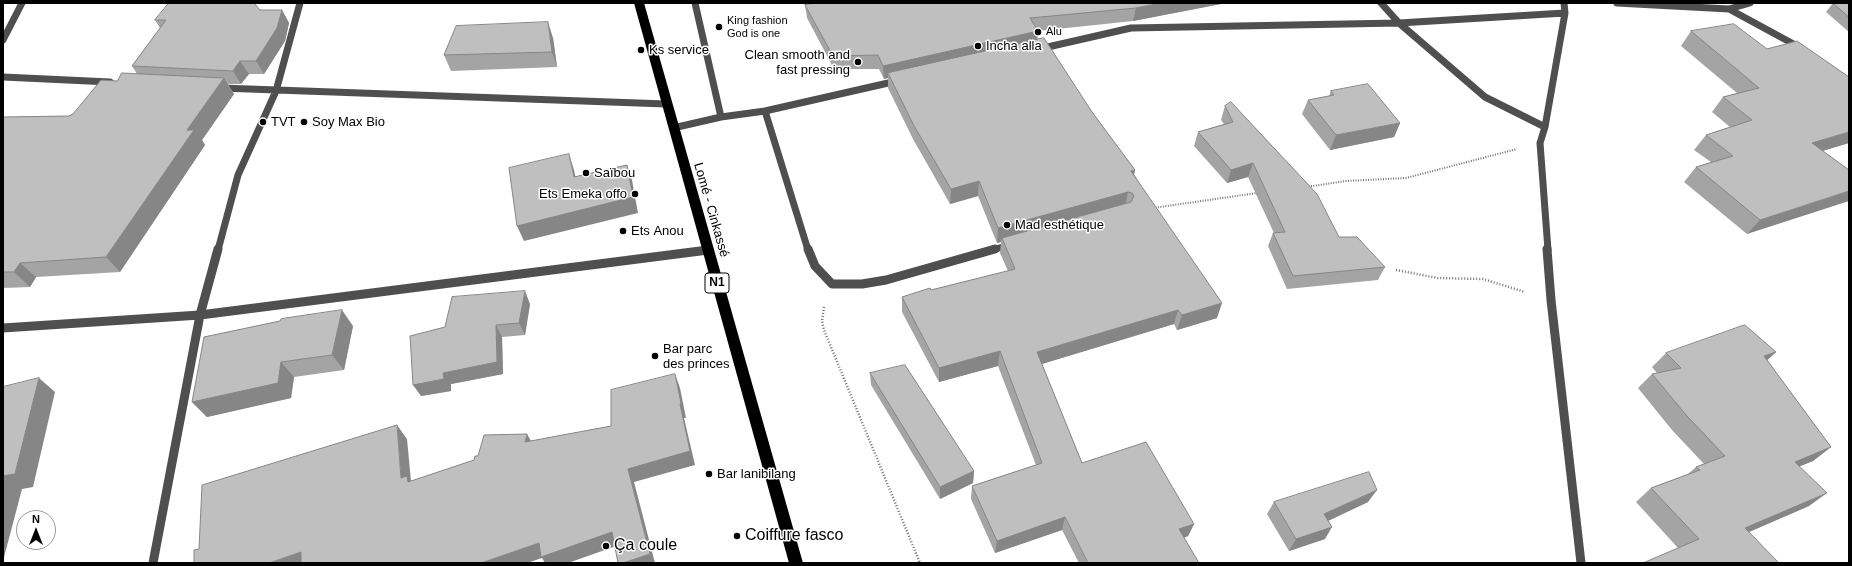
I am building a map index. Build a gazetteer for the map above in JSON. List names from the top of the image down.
{
  "streets": {
    "highway": ["Lomé - Cinkassé", "N1"]
  },
  "places": [
    "King fashion God is one",
    "Alu",
    "Incha alla",
    "Ks service",
    "Clean smooth and fast pressing",
    "TVT",
    "Soy Max Bio",
    "Saïbou",
    "Ets Emeka offo",
    "Mad esthétique",
    "Ets Anou",
    "Bar parc des princes",
    "Bar lanibilang",
    "Coiffure fasco",
    "Ça coule"
  ],
  "north": "top"
}
